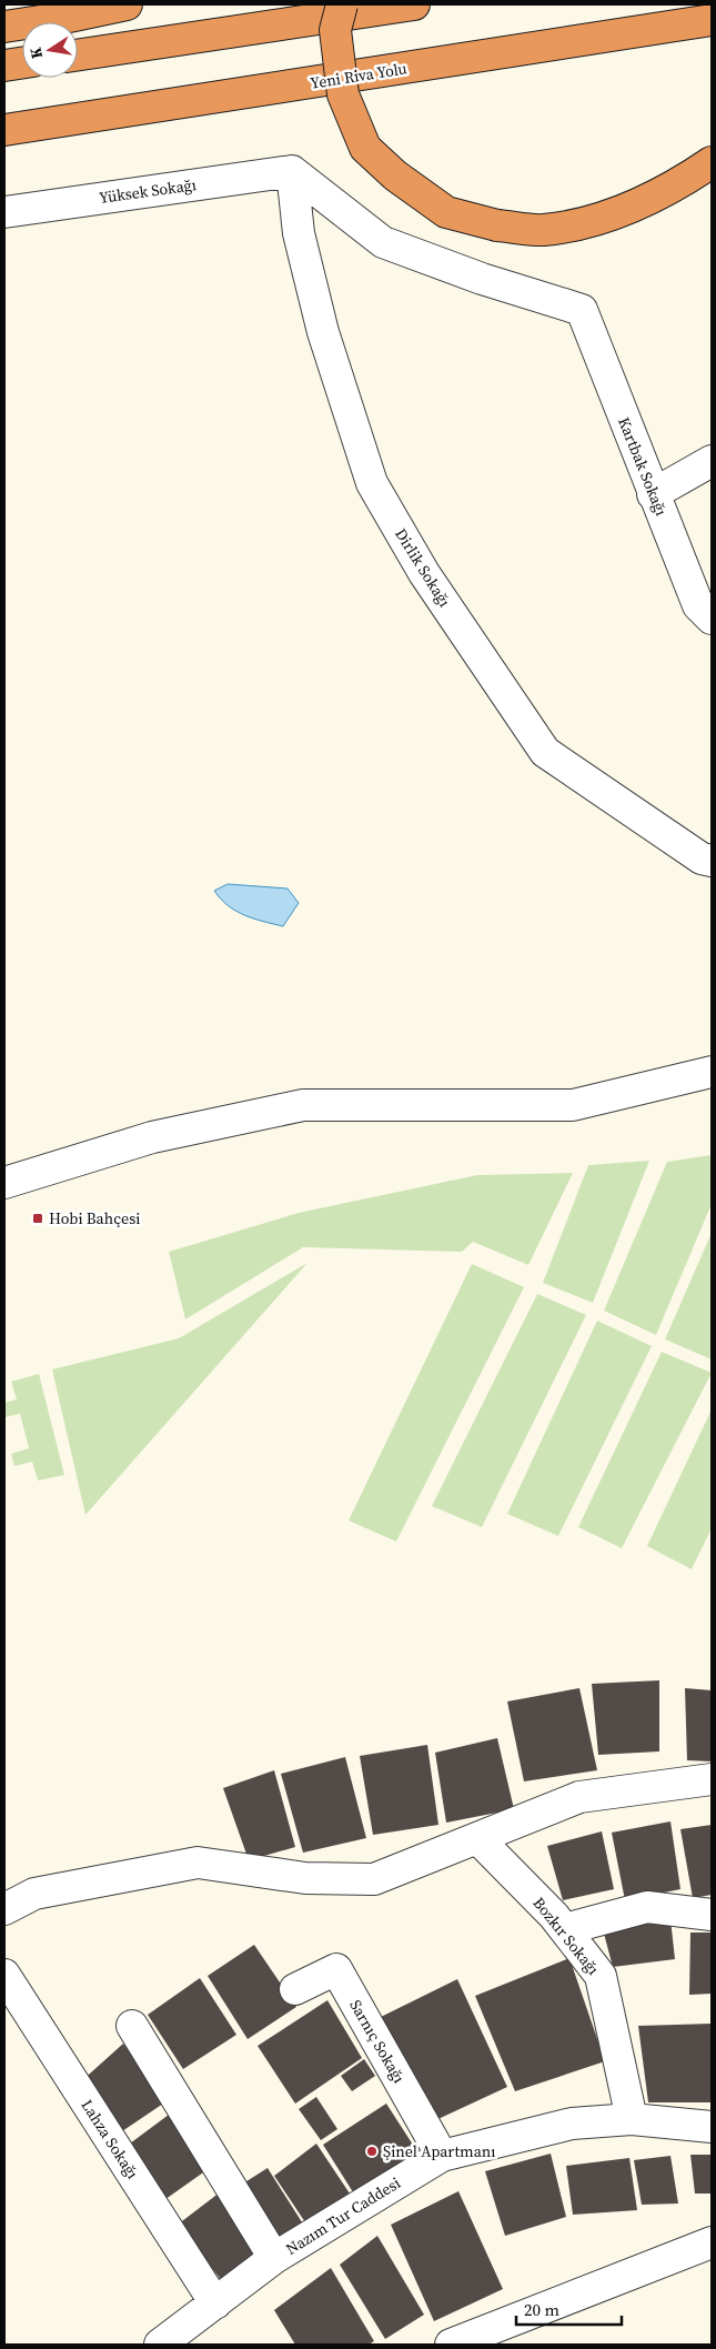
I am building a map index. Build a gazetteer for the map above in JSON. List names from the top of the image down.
{
  "streets": {
    "highway": ["Yeni Riva Yolu"],
    "street": [
      "Yüksek Sokağı",
      "Kartbak Sokağı",
      "Dirlik Sokağı",
      "Bozkır Sokağı",
      "Sarnıç Sokağı",
      "Lahza Sokağı",
      "Nazım Tur Caddesi"
    ]
  },
  "crossings": [
    ["Yüksek Sokağı", "Kartbak Sokağı"],
    ["Yüksek Sokağı", "Dirlik Sokağı"],
    ["Kartbak Sokağı", "Dirlik Sokağı"],
    ["Bozkır Sokağı", "Nazım Tur Caddesi"],
    ["Sarnıç Sokağı", "Nazım Tur Caddesi"],
    ["Lahza Sokağı", "Nazım Tur Caddesi"]
  ],
  "places": {
    "transit": ["Hobi Bahçesi"],
    "other": ["Şinel Apartmanı"]
  },
  "scale_bar": "20 m",
  "north": "left"
}
